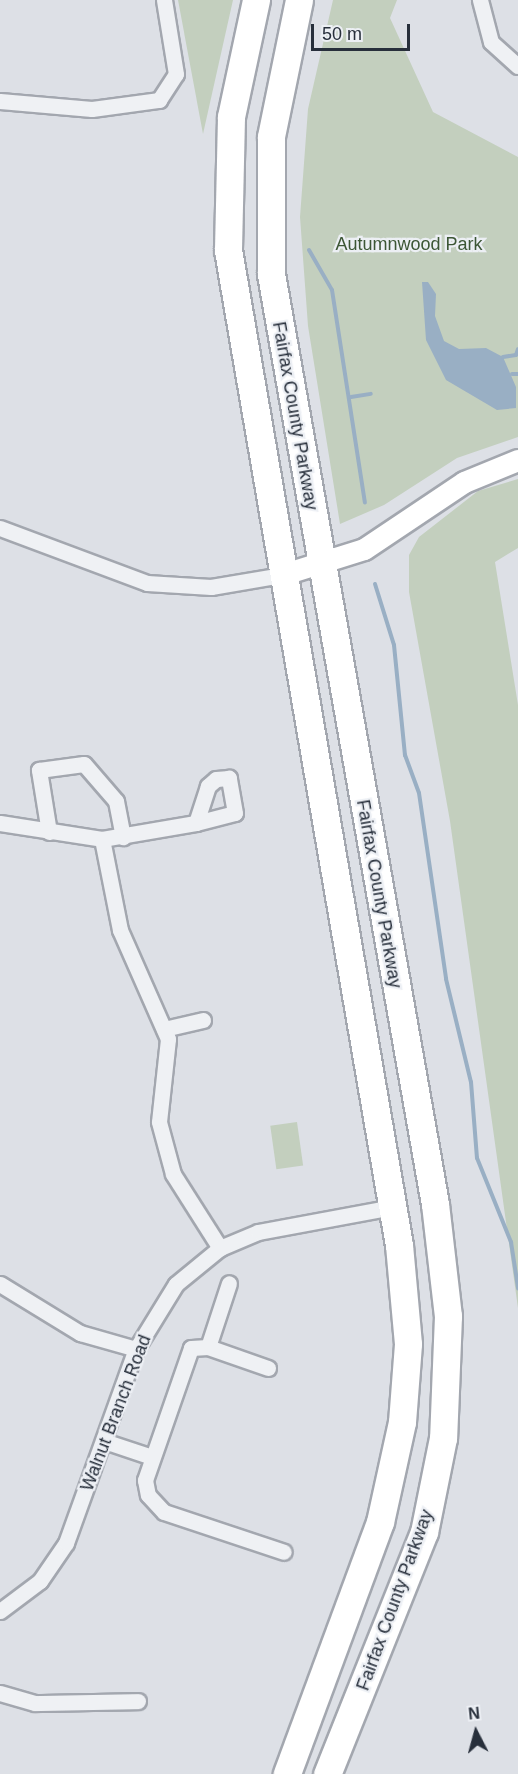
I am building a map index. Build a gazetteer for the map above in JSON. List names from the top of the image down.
{
  "streets": {
    "highway": ["Fairfax County Parkway"],
    "street": ["Walnut Branch Road"]
  },
  "parks": ["Autumnwood Park"],
  "scale_bar": "50 m",
  "north": "top"
}
